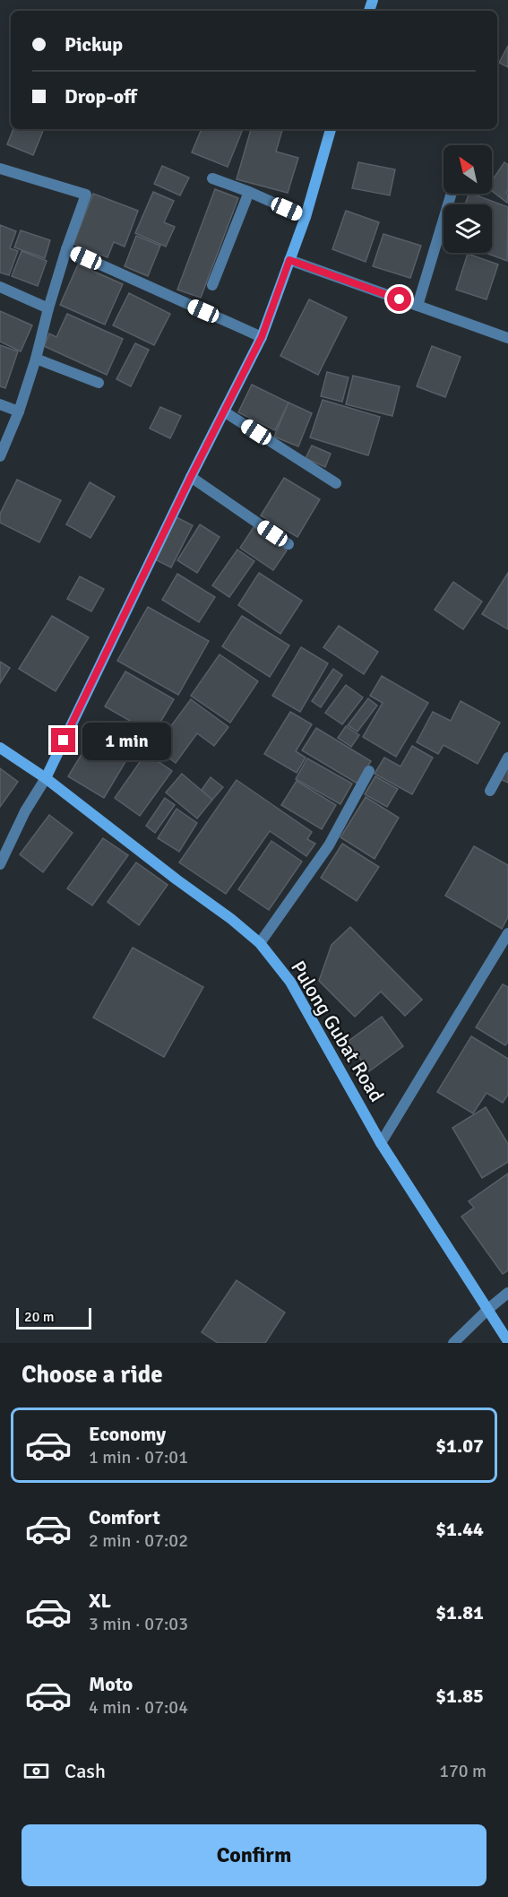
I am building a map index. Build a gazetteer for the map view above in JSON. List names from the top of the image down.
{
  "streets": {
    "main road": ["Pulong Gubat Road"]
  },
  "scale_bar": "20 m",
  "north": "top left",
  "page": {
    "banner": ["Pickup", "Drop-off"],
    "bubble": "1 min",
    "scale": "20 m",
    "heading": "Choose a ride",
    "list": [
      {
        "name": "Economy",
        "note": "1 min · 07:01",
        "value": "$1.07"
      },
      {
        "name": "Comfort",
        "note": "2 min · 07:02",
        "value": "$1.44"
      },
      {
        "name": "XL",
        "note": "3 min · 07:03",
        "value": "$1.81"
      },
      {
        "name": "Moto",
        "note": "4 min · 07:04",
        "value": "$1.85"
      }
    ],
    "pay": ["Cash", "170 m"],
    "buttons": "Confirm"
  }
}
